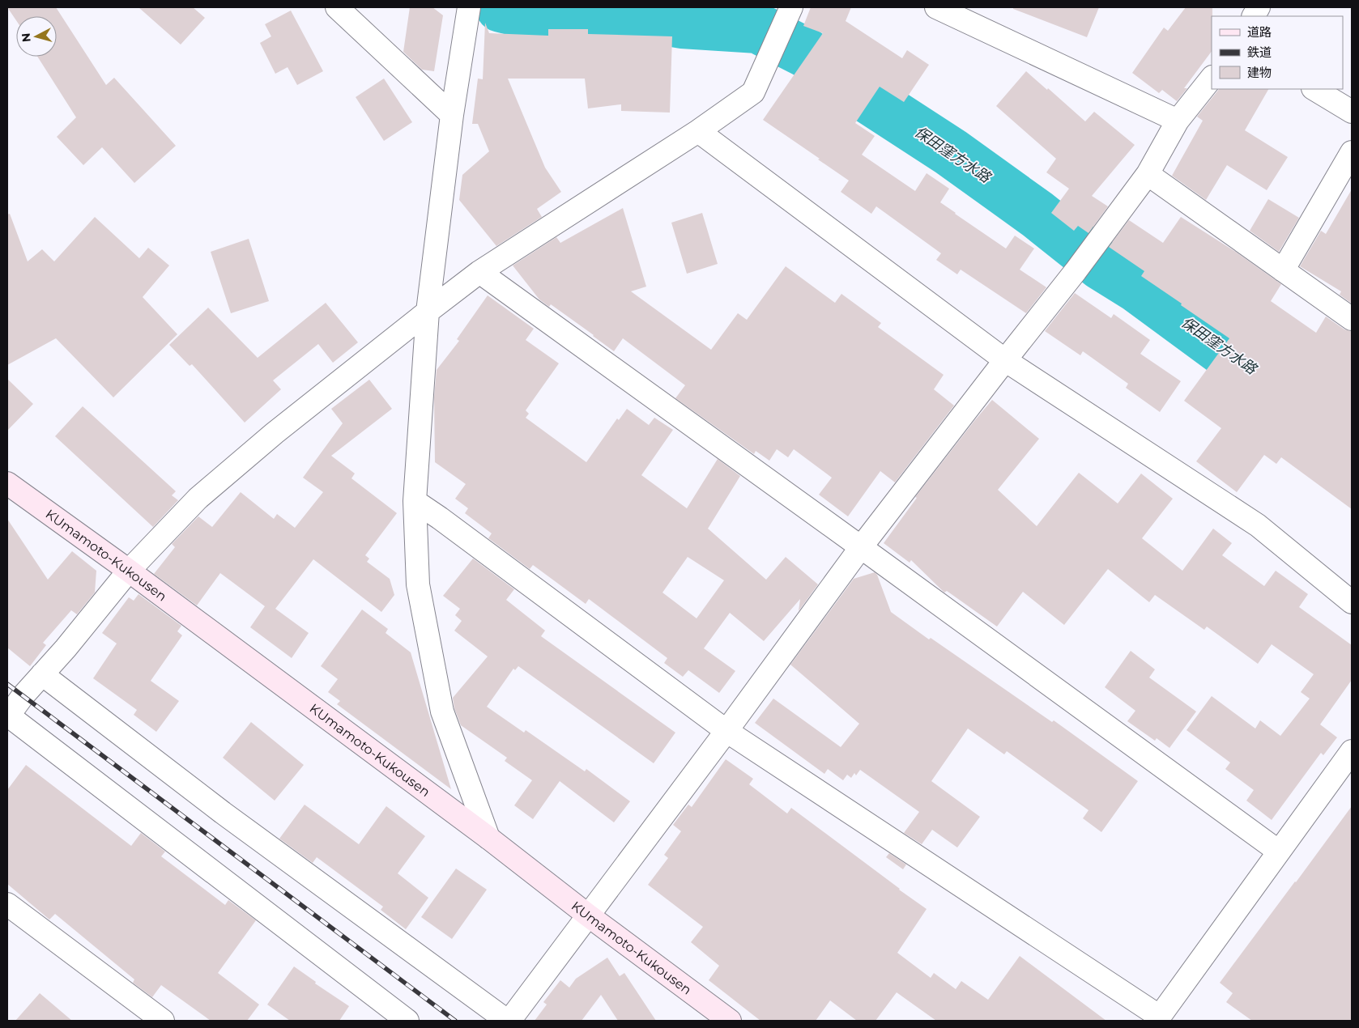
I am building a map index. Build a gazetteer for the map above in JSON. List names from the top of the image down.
{
  "streets": {
    "main road": ["KUmamoto-Kukousen"]
  },
  "water": ["保田窪方水路"],
  "legend": ["道路", "鉄道", "建物"],
  "north": "left"
}
